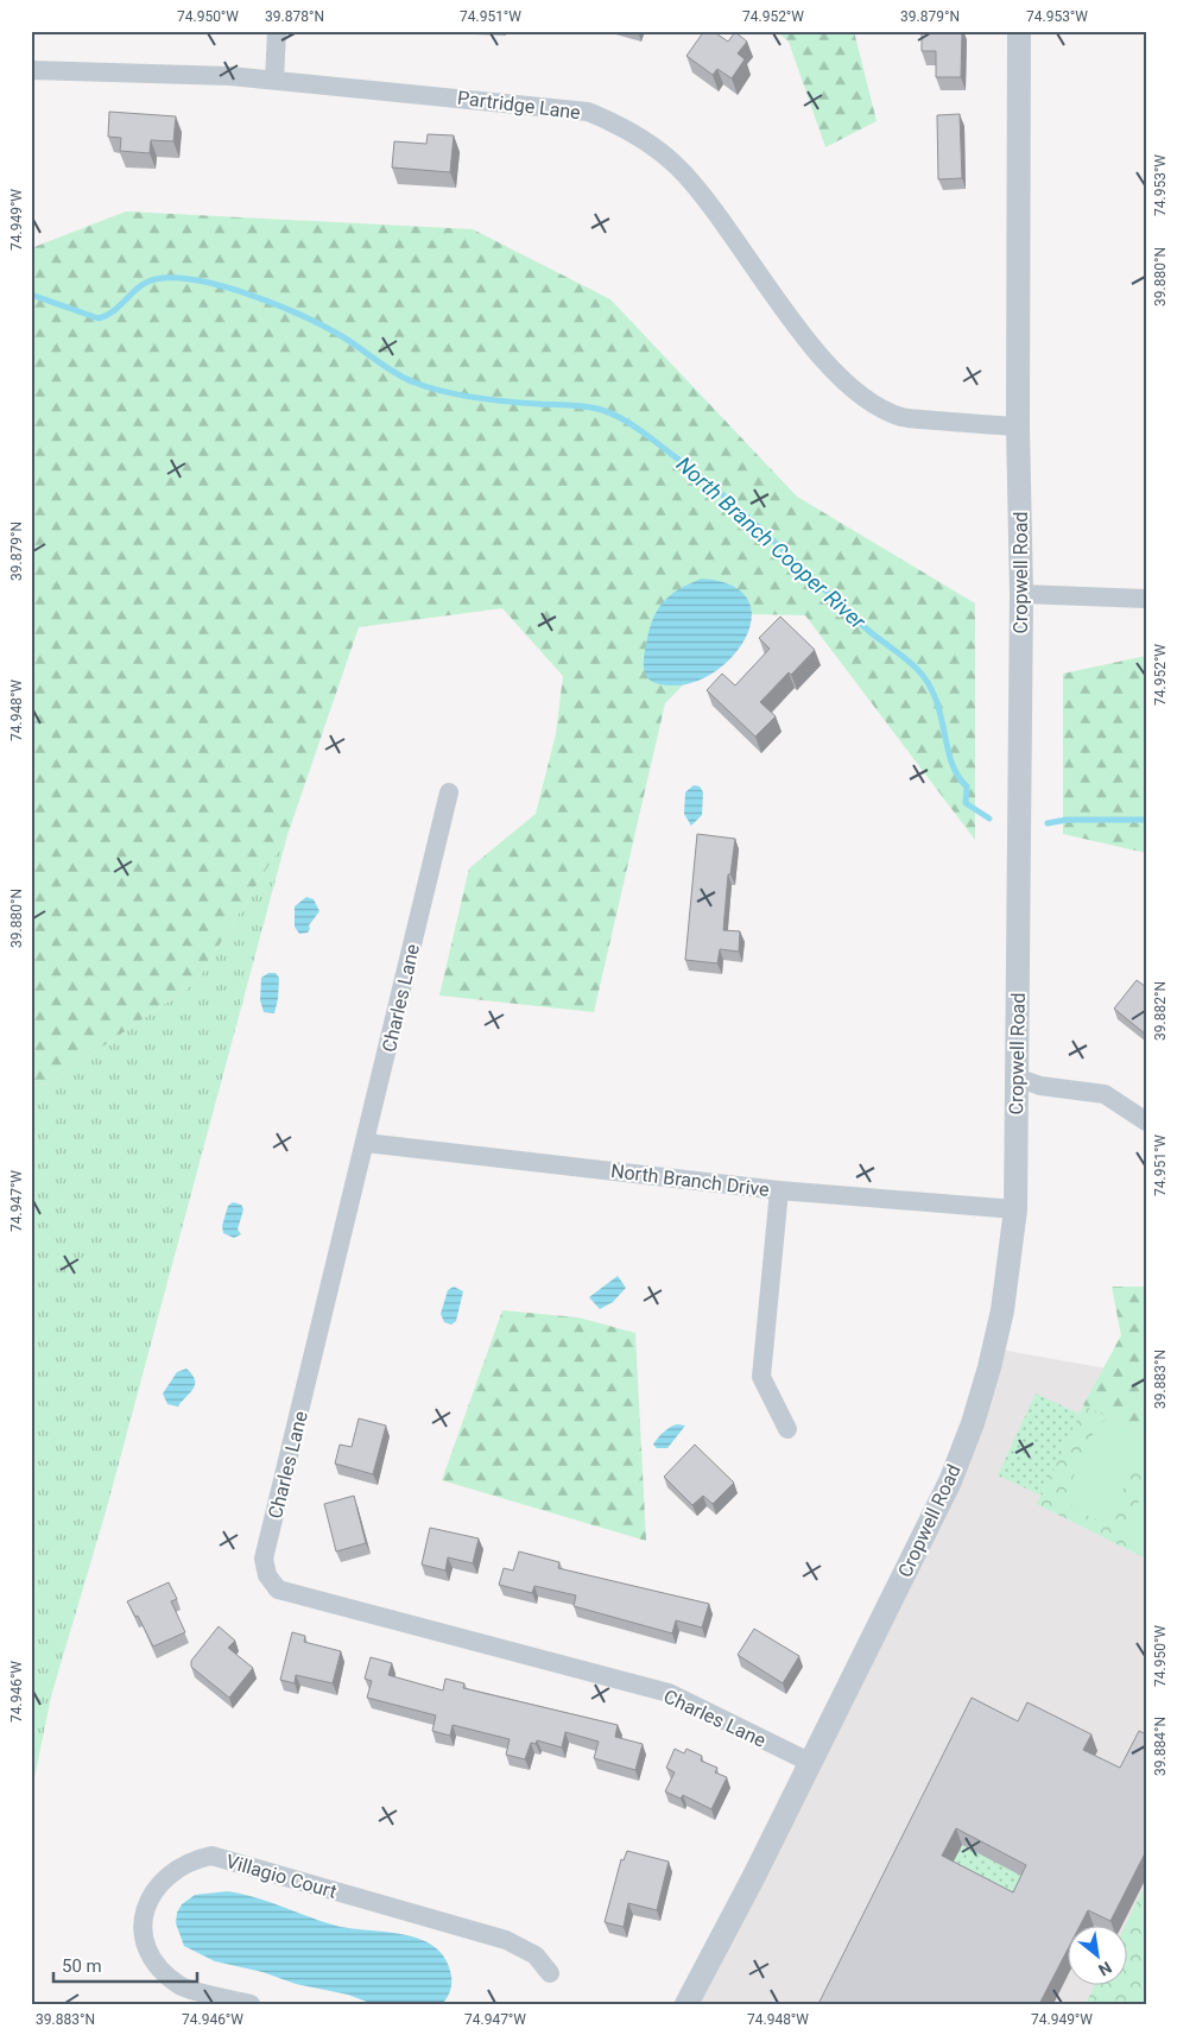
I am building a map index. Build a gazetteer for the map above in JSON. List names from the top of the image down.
{
  "streets": {
    "street": [
      "Partridge Lane",
      "Cropwell Road",
      "Charles Lane",
      "North Branch Drive",
      "Villagio Court"
    ]
  },
  "crossings": [
    ["Partridge Lane", "Cropwell Road"],
    ["Cropwell Road", "Charles Lane"],
    ["Cropwell Road", "North Branch Drive"],
    ["Charles Lane", "North Branch Drive"]
  ],
  "water": ["North Branch Cooper River"],
  "scale_bar": "50 m",
  "north": "bottom right",
  "coordinates": [
    "74.950°W",
    "39.878°N",
    "74.951°W",
    "74.952°W",
    "39.879°N",
    "74.953°W",
    "74.949°W",
    "39.880°N",
    "74.948°W",
    "39.882°N",
    "74.947°W",
    "39.883°N",
    "74.946°W",
    "39.884°N"
  ]
}
